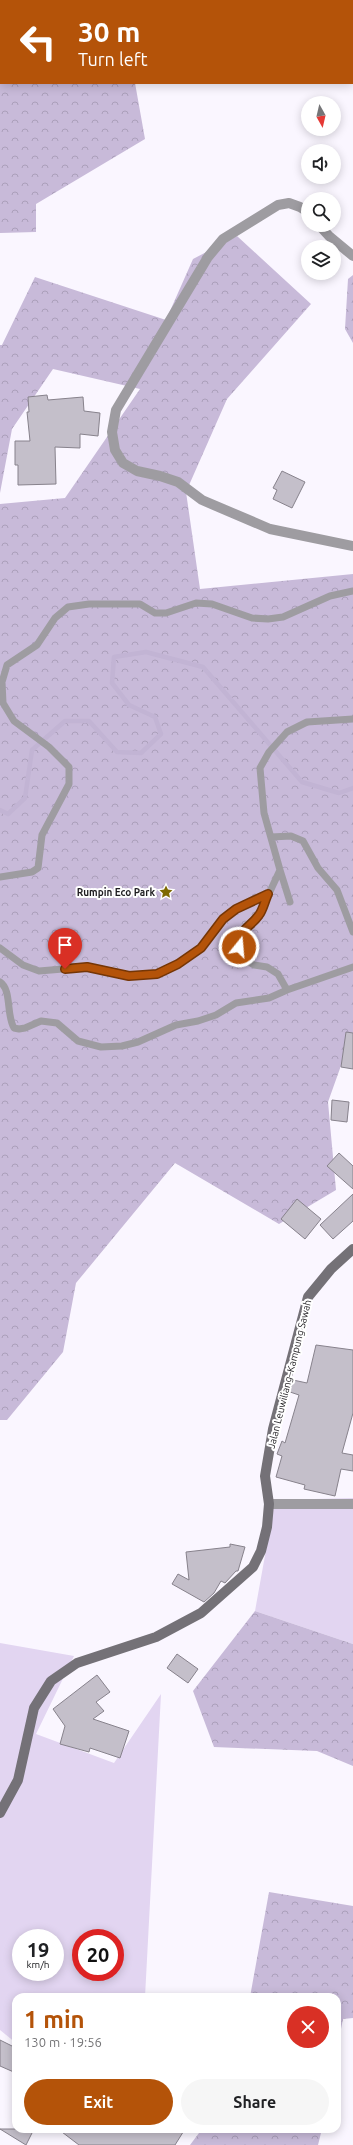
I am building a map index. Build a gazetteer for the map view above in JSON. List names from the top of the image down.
{
  "streets": {
    "main road": ["Jalan Leuwiliang–Kampung Sawah"]
  },
  "places": {
    "place": ["Rumpin Eco Park"]
  },
  "north": "bottom",
  "page": {
    "turn": ["30 m", "Turn left"],
    "speed": "19 km/h",
    "limit": "20",
    "heading": ["1 min", "130 m · 19:56"],
    "buttons": ["Exit", "Share"]
  }
}
